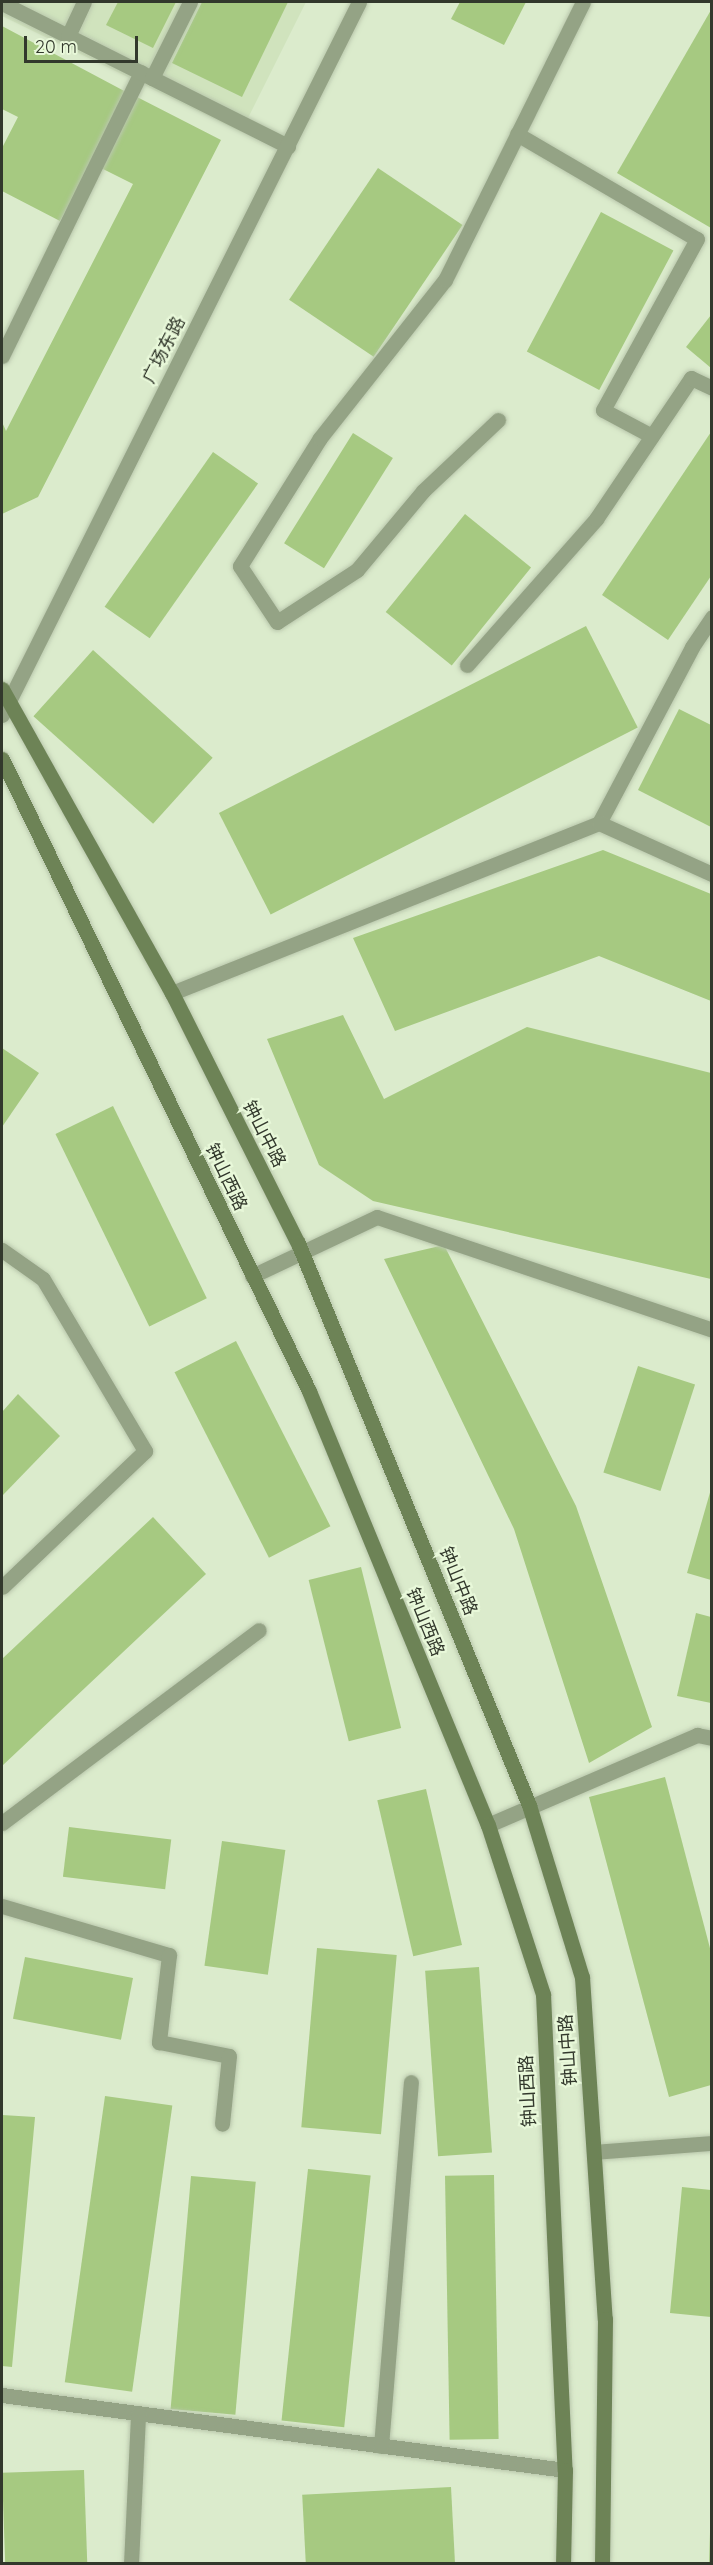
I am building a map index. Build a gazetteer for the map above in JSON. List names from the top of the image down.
{
  "streets": {
    "main road": ["钟山中路", "钟山西路"],
    "street": ["广场东路"]
  },
  "crossings": [
    ["广场东路", "钟山中路"]
  ],
  "scale_bar": "20 m"
}
